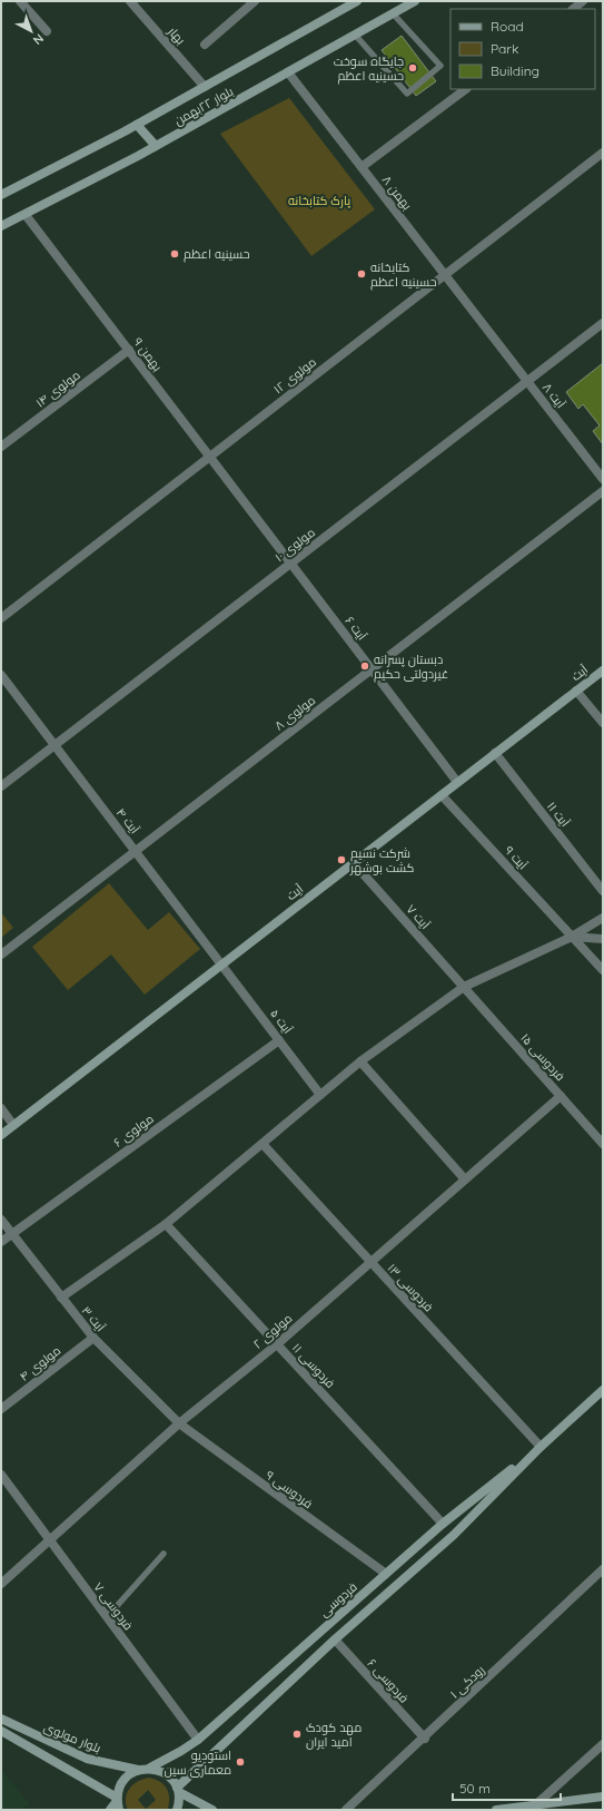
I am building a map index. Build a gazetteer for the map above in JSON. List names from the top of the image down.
{
  "streets": {
    "main road": [
      "بلوار ۲۲بهمن",
      "آیت",
      "فردوسی",
      "بلوار مولوی"
    ],
    "street": [
      "بهار",
      "بهمن ۸",
      "بهمن ۹",
      "مولوی ۱۲",
      "مولوی ۱۴",
      "آیت ۸",
      "مولوی ۱۰",
      "آیت ۶",
      "مولوی ۸",
      "آیت ۱۱",
      "آیت ۴",
      "آیت ۹",
      "آیت ۷",
      "آیت ۵",
      "فردوسی ۱۵",
      "مولوی ۶",
      "فردوسی ۱۳",
      "آیت ۳",
      "مولوی ۲",
      "مولوی ۴",
      "فردوسی ۱۱",
      "فردوسی ۹",
      "فردوسی ۷",
      "فردوسی ۶",
      "رودکی ۱"
    ]
  },
  "crossings": [
    ["بهار", "بلوار ۲۲بهمن"],
    ["بلوار ۲۲بهمن", "بهمن ۸"],
    ["بلوار ۲۲بهمن", "بهمن ۹"],
    ["بهمن ۸", "مولوی ۱۲"],
    ["بهمن ۸", "آیت ۸"],
    ["بهمن ۹", "مولوی ۱۲"],
    ["بهمن ۹", "مولوی ۱۴"],
    ["بهمن ۹", "آیت ۶"],
    ["آیت ۸", "مولوی ۱۰"],
    ["مولوی ۱۰", "آیت ۶"],
    ["مولوی ۱۰", "آیت ۴"],
    ["آیت ۶", "آیت"],
    ["آیت ۶", "مولوی ۸"],
    ["آیت", "آیت ۱۱"],
    ["آیت", "آیت ۴"],
    ["آیت", "آیت ۹"],
    ["آیت", "آیت ۷"],
    ["آیت", "آیت ۵"],
    ["مولوی ۸", "آیت ۴"],
    ["آیت ۴", "آیت ۵"],
    ["آیت ۷", "فردوسی ۱۵"],
    ["آیت ۵", "مولوی ۶"],
    ["فردوسی ۱۵", "مولوی ۲"],
    ["مولوی ۶", "آیت ۳"],
    ["فردوسی ۱۳", "مولوی ۲"],
    ["فردوسی ۱۳", "فردوسی"],
    ["آیت ۳", "مولوی ۲"],
    ["آیت ۳", "مولوی ۴"],
    ["آیت ۳", "فردوسی ۹"],
    ["مولوی ۲", "فردوسی ۱۱"],
    ["مولوی ۲", "فردوسی ۹"],
    ["مولوی ۲", "فردوسی ۷"],
    ["فردوسی ۱۱", "فردوسی"],
    ["فردوسی ۹", "فردوسی"],
    ["فردوسی", "فردوسی ۷"],
    ["فردوسی", "فردوسی ۶"],
    ["فردوسی", "بلوار مولوی"],
    ["فردوسی ۶", "رودکی ۱"]
  ],
  "parks": ["پارک کتابخانه"],
  "places": [
    "جایگاه سوخت حسینیه اعظم",
    "حسینیه اعظم",
    "کتابخانه حسینیه اعظم",
    "دبستان پسرانه غیردولتی حکیم",
    "شرکت نسیم کشت بوشهر",
    "مهد کودک امید ایران",
    "استودیو معماری سین"
  ],
  "legend": ["Road", "Park", "Building"],
  "scale_bar": "50 m",
  "north": "bottom right"
}
